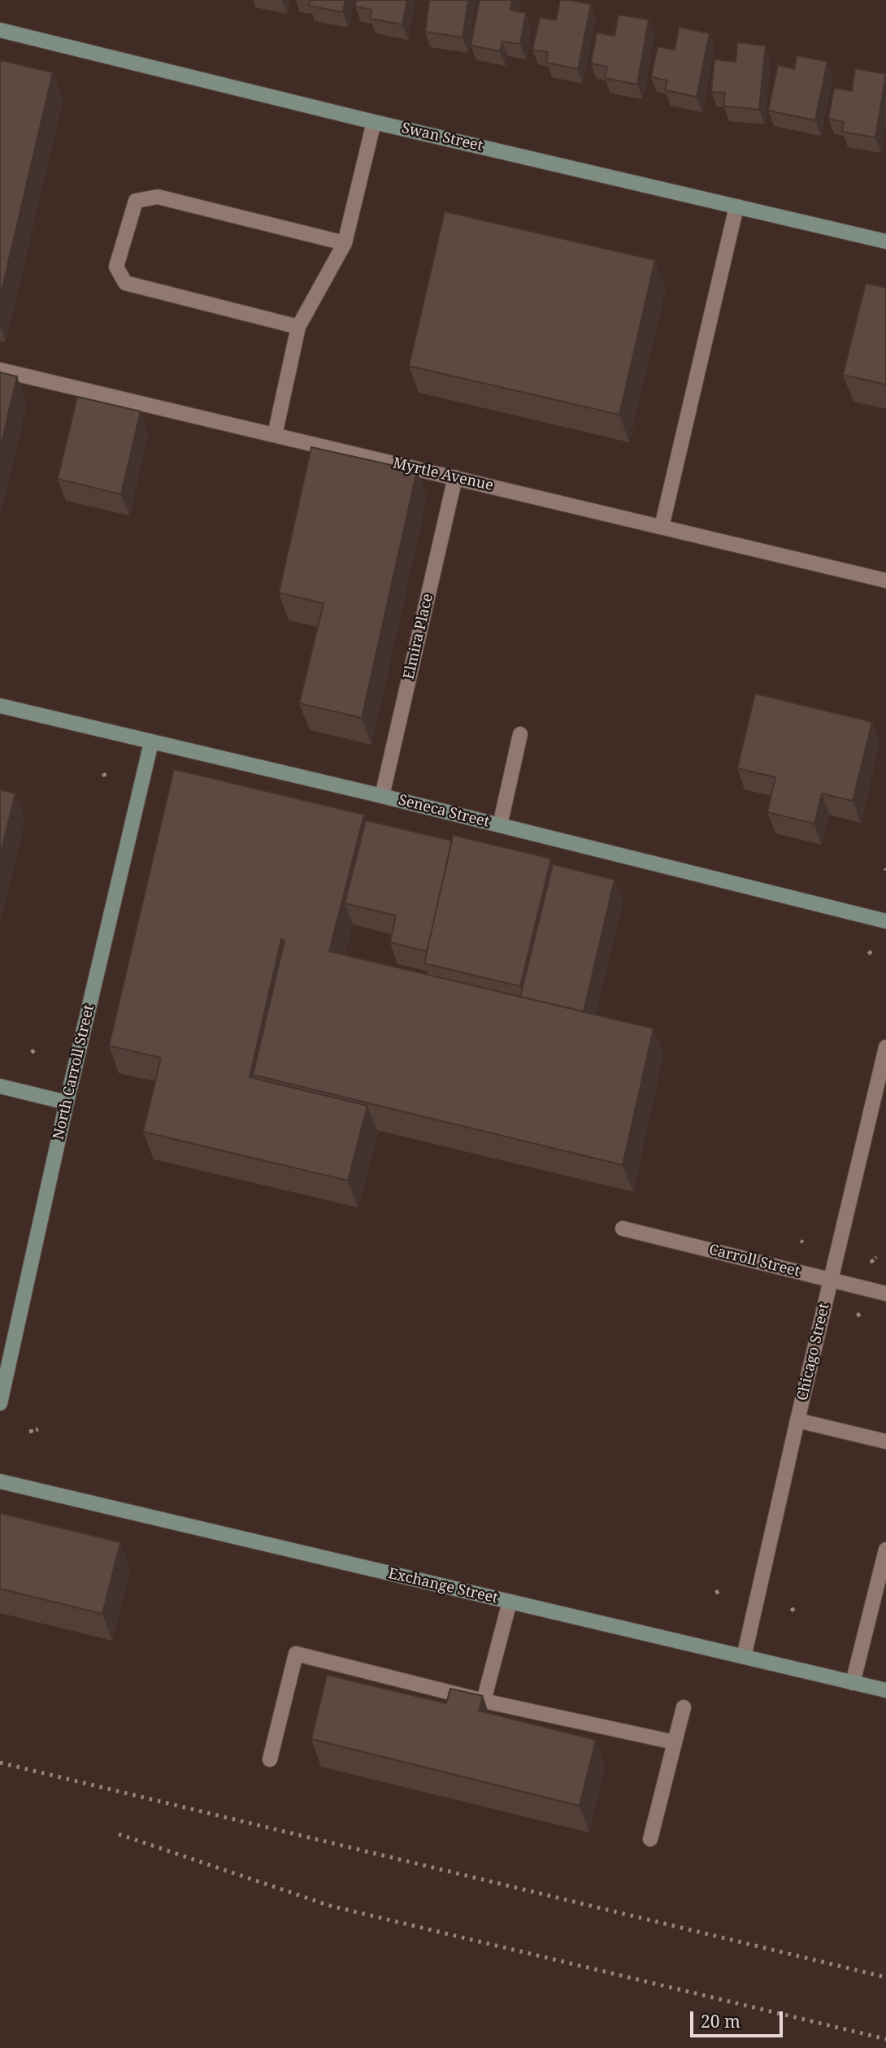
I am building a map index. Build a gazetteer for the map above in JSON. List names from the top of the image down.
{
  "streets": {
    "main road": [
      "Swan Street",
      "Seneca Street",
      "North Carroll Street",
      "Exchange Street"
    ],
    "street": [
      "Myrtle Avenue",
      "Elmira Place",
      "Carroll Street",
      "Chicago Street"
    ]
  },
  "crossings": [
    ["Myrtle Avenue", "Elmira Place"],
    ["Elmira Place", "Seneca Street"],
    ["Seneca Street", "North Carroll Street"],
    ["Carroll Street", "Chicago Street"],
    ["Chicago Street", "Exchange Street"]
  ],
  "scale_bar": "20 m"
}
